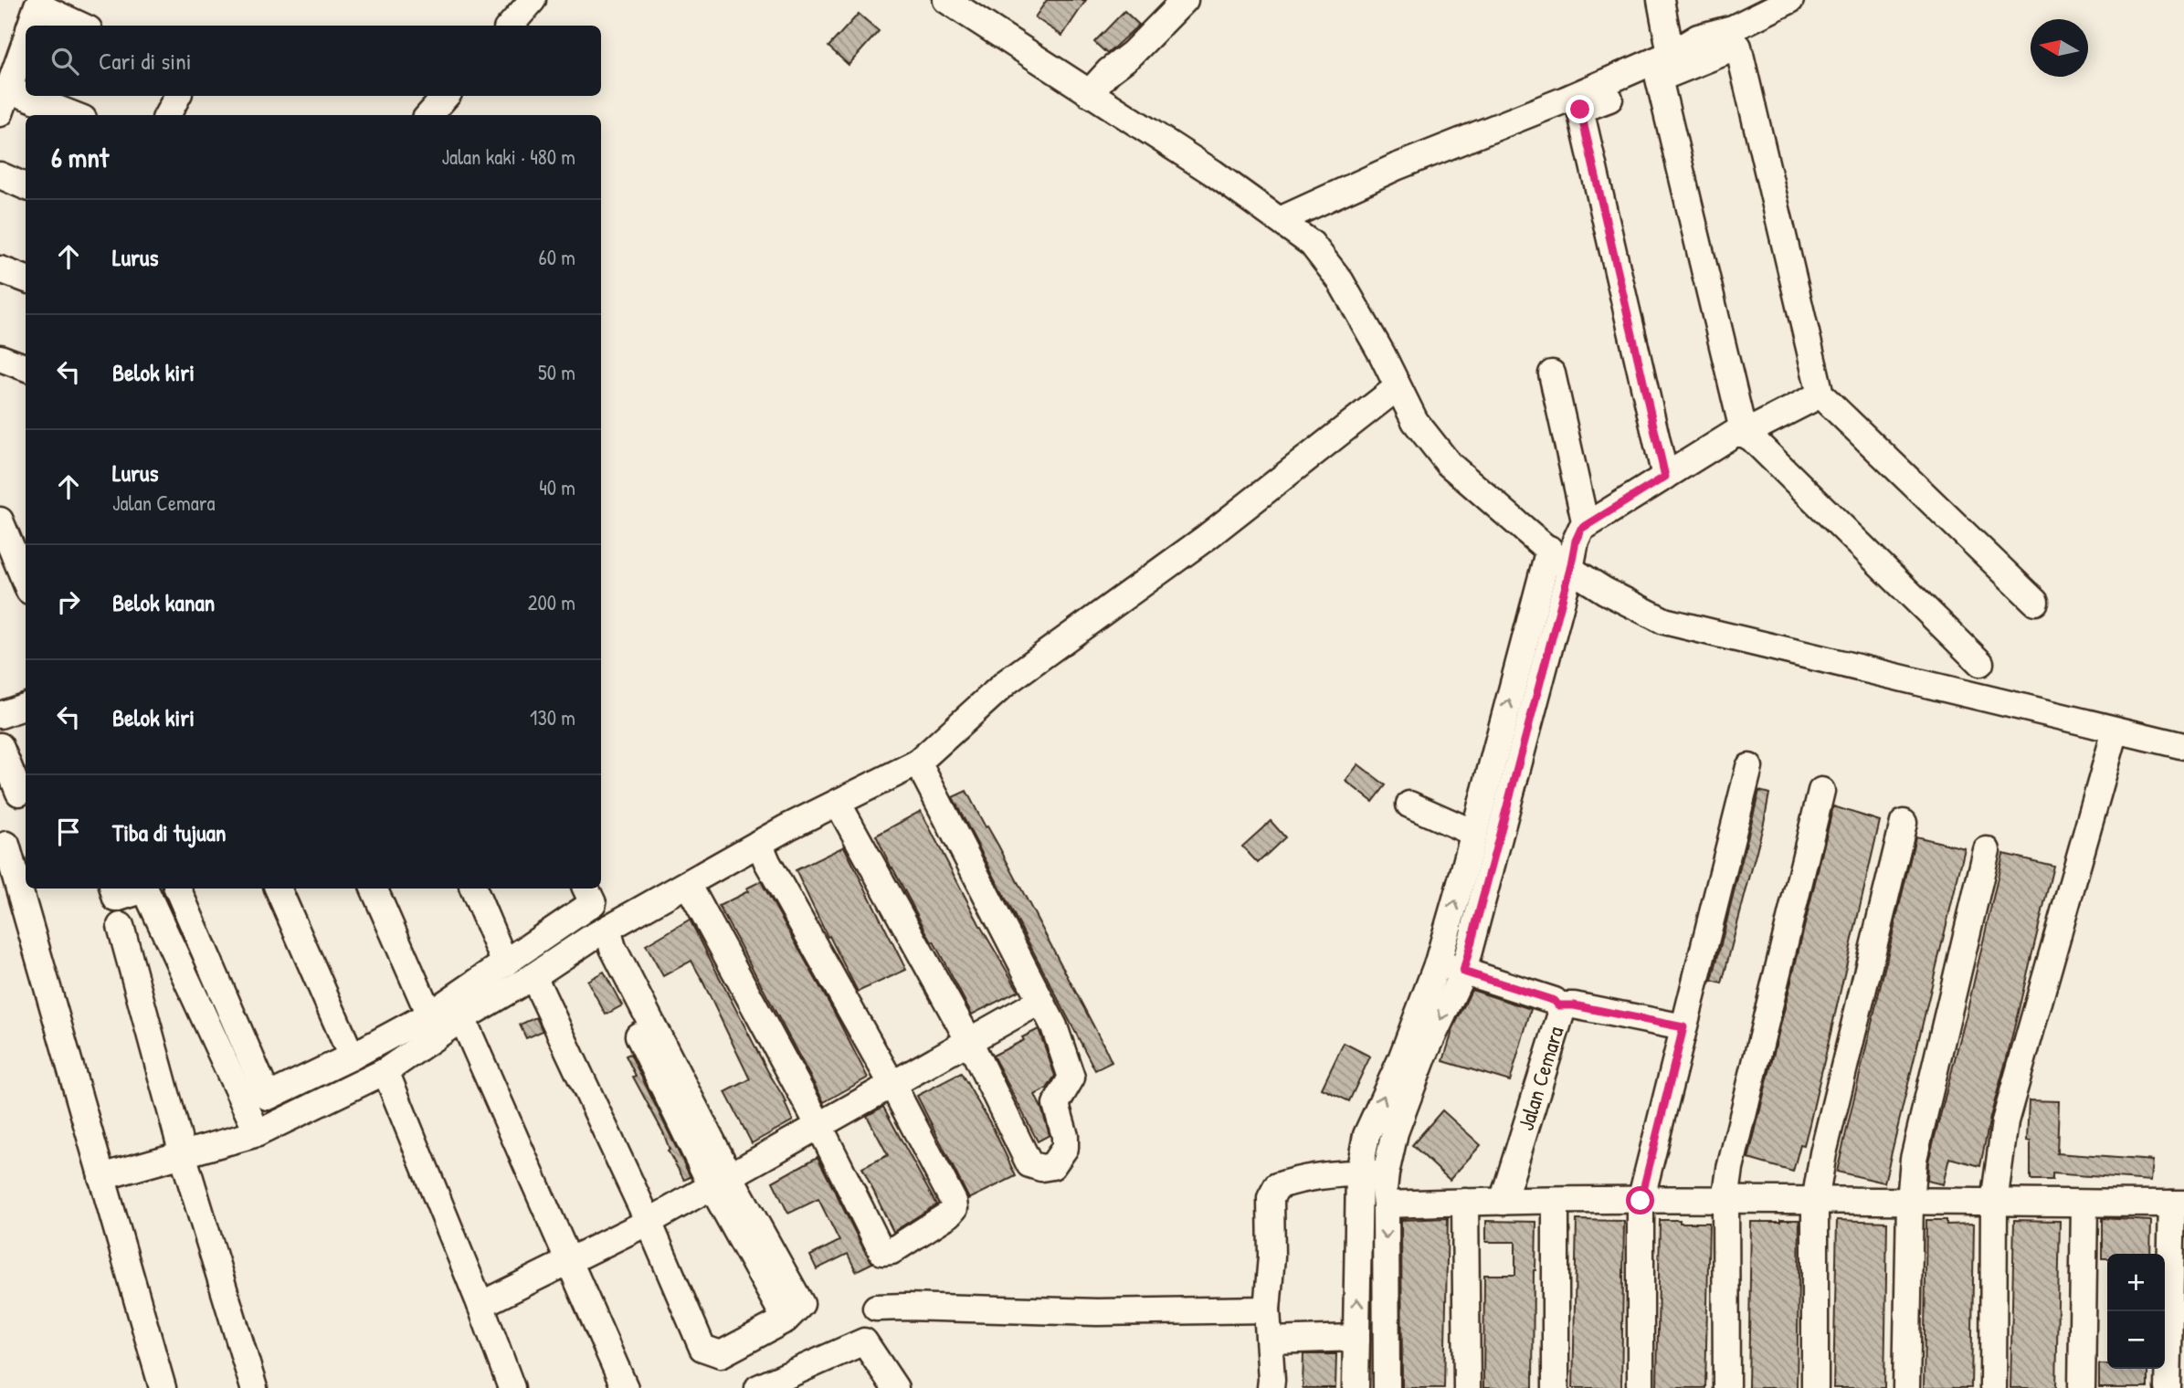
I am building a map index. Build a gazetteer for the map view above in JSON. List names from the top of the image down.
{
  "streets": {
    "street": ["Jalan Cemara"]
  },
  "north": "left",
  "page": {
    "search": "Cari di sini",
    "heading": ["6 mnt", "Jalan kaki · 480 m"],
    "list": [
      ["Lurus", "60 m"],
      ["Belok kiri", "50 m"],
      ["Lurus", "Jalan Cemara", "40 m"],
      ["Belok kanan", "200 m"],
      ["Belok kiri", "130 m"],
      "Tiba di tujuan"
    ],
    "map_buttons": ["+", "−"]
  }
}
